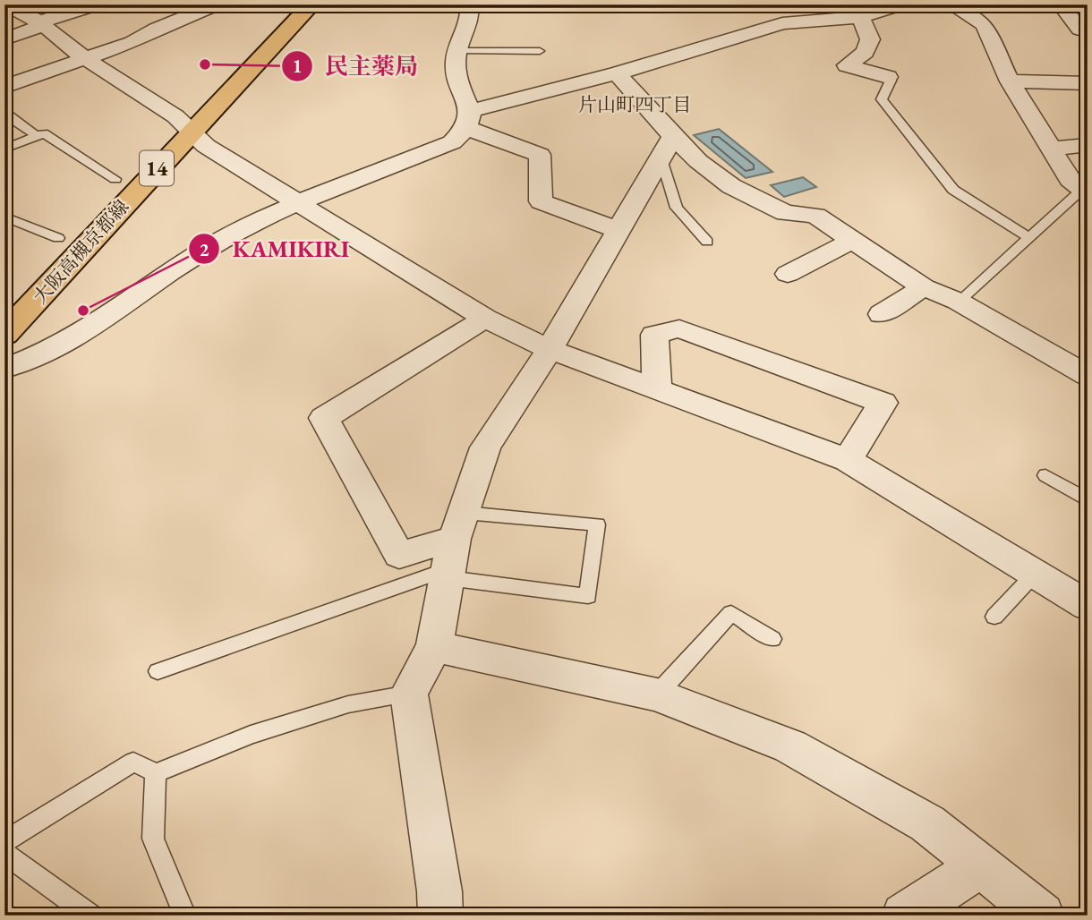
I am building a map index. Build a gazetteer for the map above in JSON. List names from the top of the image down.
{
  "streets": {
    "main road": ["14", "大阪高槻京都線"]
  },
  "districts": ["片山町四丁目"],
  "places": ["民主薬局", "KAMIKIRI"]
}
